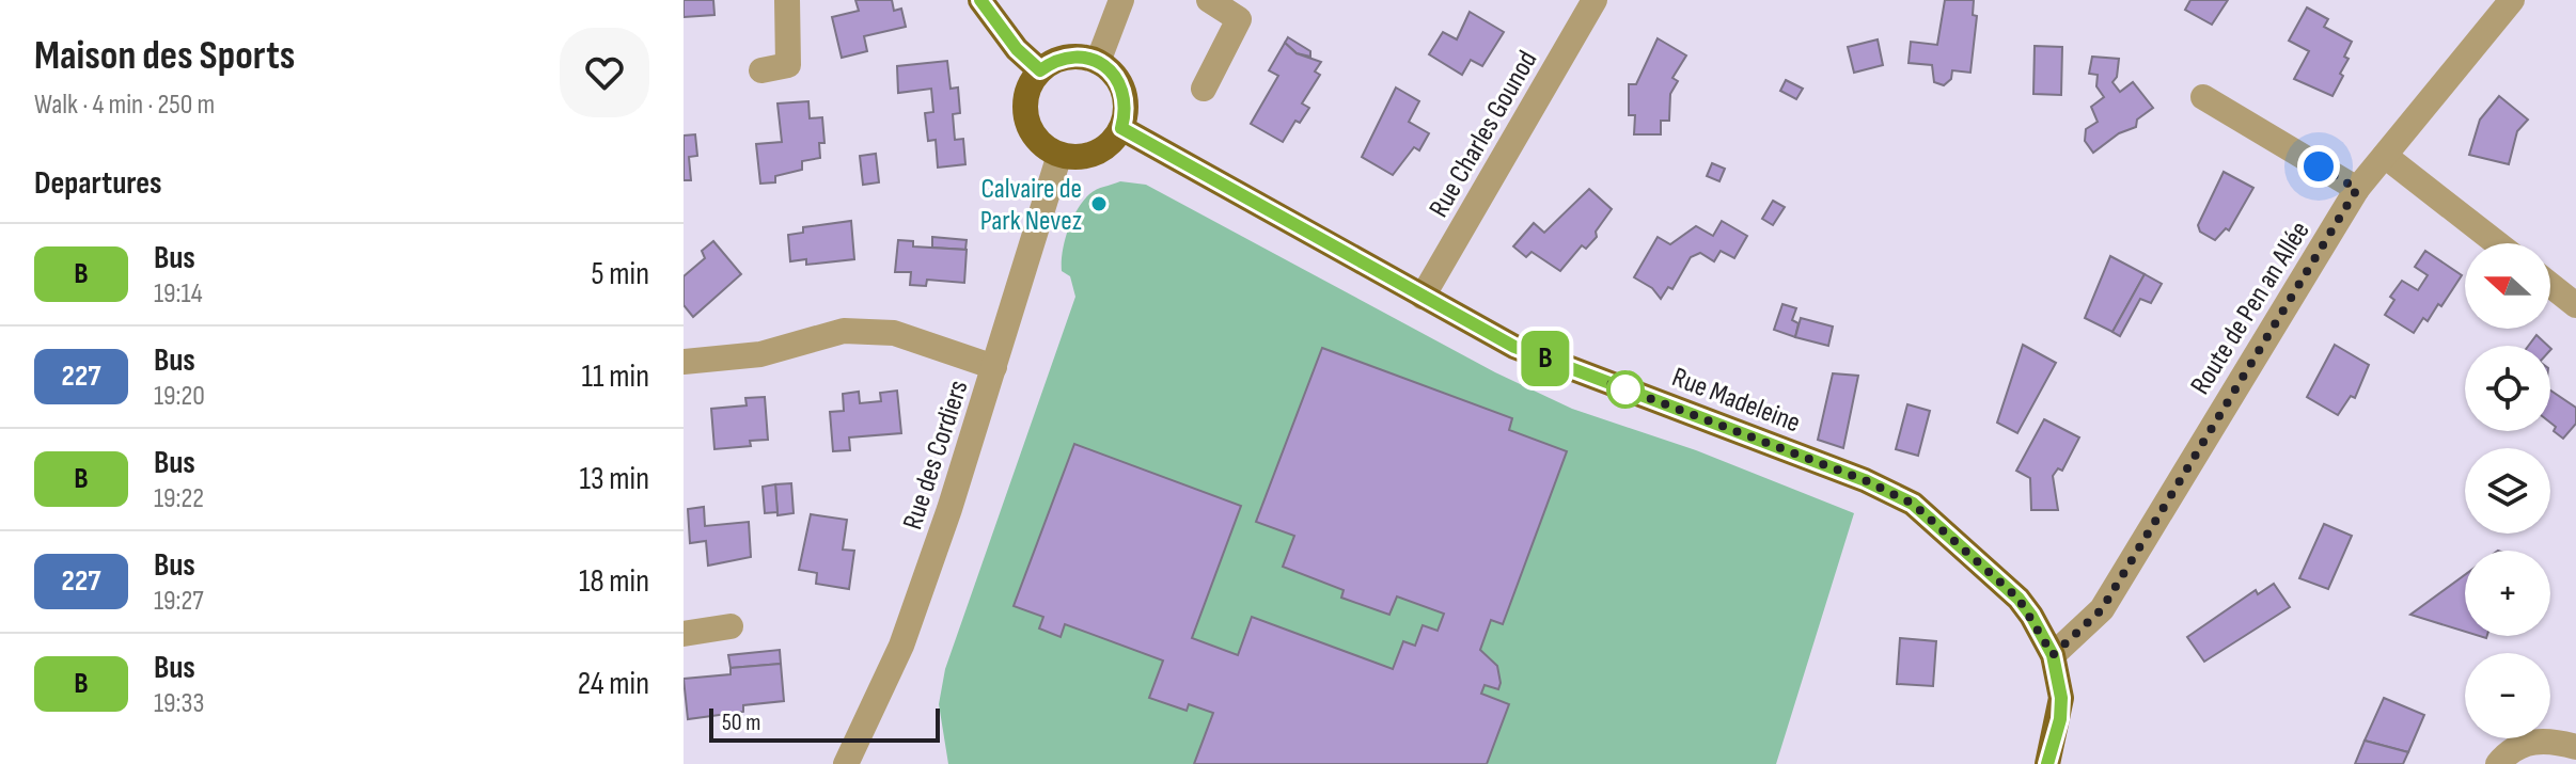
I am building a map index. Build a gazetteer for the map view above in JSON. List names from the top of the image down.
{
  "streets": {
    "main road": ["Rue Madeleine"],
    "street": ["Rue Charles Gounod", "Route de Pen an Allée", "Rue des Cordiers"]
  },
  "crossings": [
    ["Rue Charles Gounod", "Rue Madeleine"],
    ["Route de Pen an Allée", "Rue Madeleine"],
    ["Rue Madeleine", "Rue des Cordiers"]
  ],
  "places": ["Calvaire de Park Nevez"],
  "lines": ["bus line B"],
  "scale_bar": "50 m",
  "north": "left",
  "page": {
    "heading": [
      ["Maison des Sports", "Walk · 4 min · 250 m"],
      "Departures"
    ],
    "on_map": "B",
    "list": [
      {
        "mark": "B",
        "name": "Bus",
        "note": "19:14",
        "value": "5 min"
      },
      {
        "mark": "227",
        "name": "Bus",
        "note": "19:20",
        "value": "11 min"
      },
      {
        "mark": "B",
        "name": "Bus",
        "note": "19:22",
        "value": "13 min"
      },
      {
        "mark": "227",
        "name": "Bus",
        "note": "19:27",
        "value": "18 min"
      },
      {
        "mark": "B",
        "name": "Bus",
        "note": "19:33",
        "value": "24 min"
      }
    ],
    "map_buttons": ["+", "−"],
    "scale": "50 m"
  }
}
